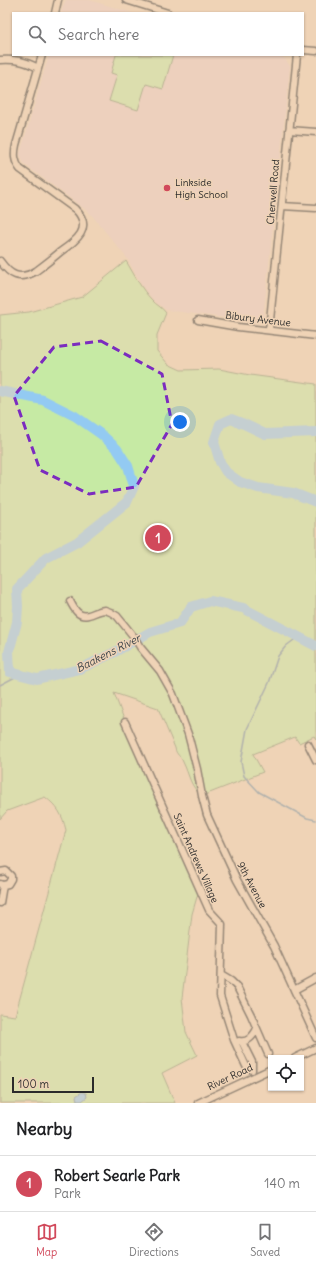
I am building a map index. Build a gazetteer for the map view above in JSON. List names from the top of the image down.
{
  "streets": {
    "street": [
      "Cherwell Road",
      "Bibury Avenue",
      "Saint Andrews Village",
      "9th Avenue",
      "River Road"
    ]
  },
  "crossings": [
    ["Cherwell Road", "Bibury Avenue"],
    ["Saint Andrews Village", "River Road"]
  ],
  "water": ["Baakens River"],
  "places": ["Linkside High School"],
  "scale_bar": "100 m",
  "page": {
    "search": "Search here",
    "pins": "1",
    "scale": "100 m",
    "heading": "Nearby",
    "list": [
      {
        "mark": "1",
        "name": "Robert Searle Park",
        "note": "Park",
        "value": "140 m"
      }
    ],
    "nav": ["Map", "Directions", "Saved"]
  }
}
